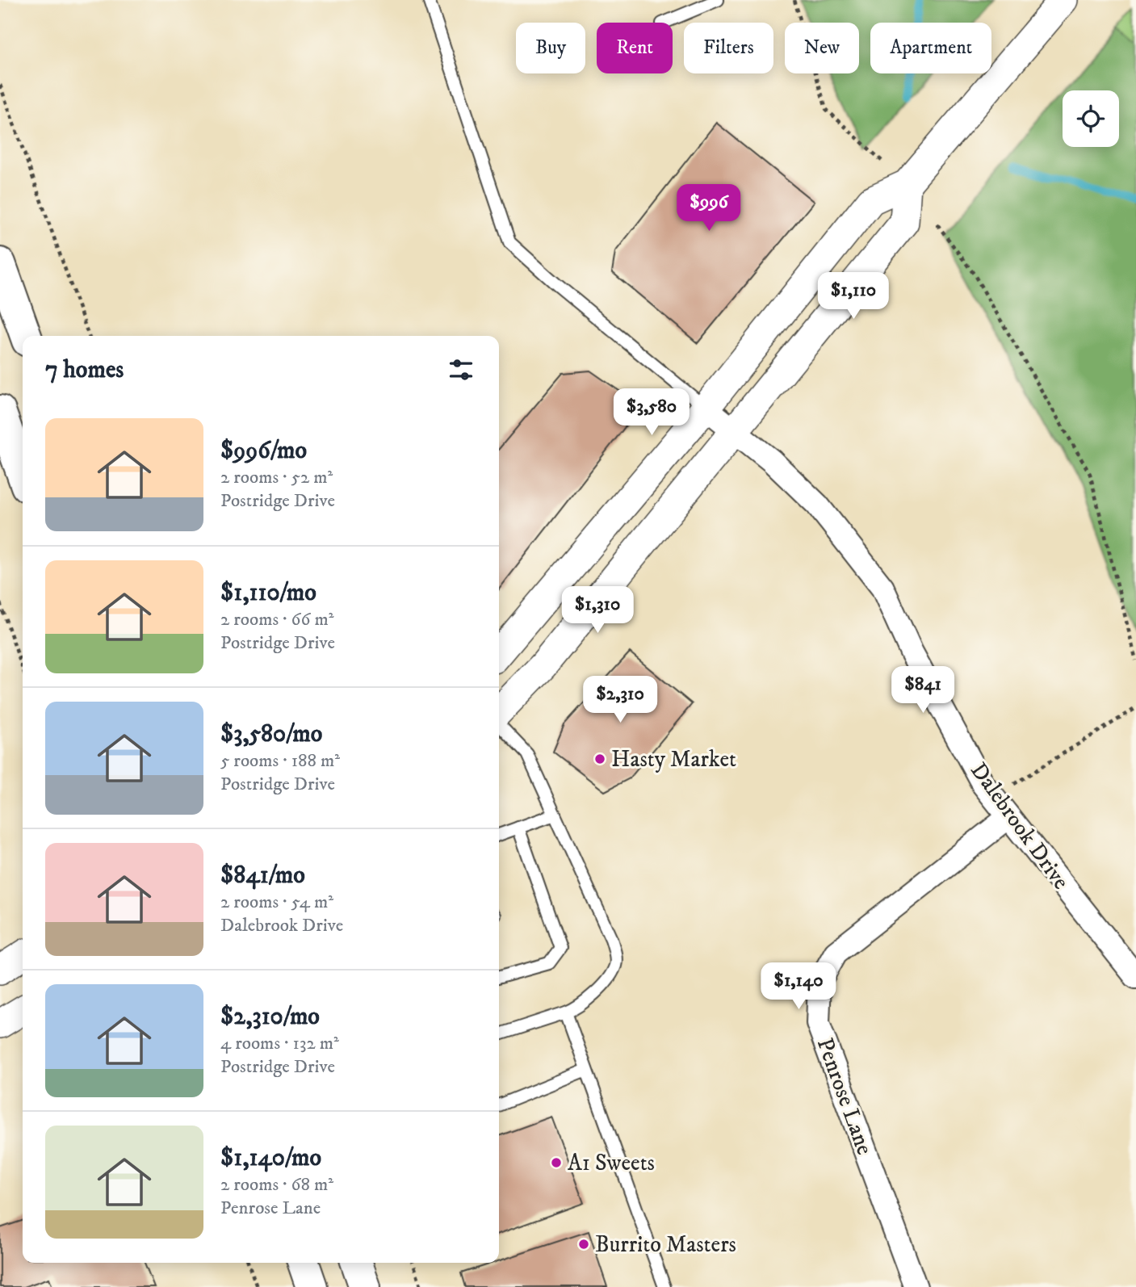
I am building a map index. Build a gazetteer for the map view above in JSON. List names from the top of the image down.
{
  "streets": {
    "street": ["Dalebrook Drive", "Penrose Lane"]
  },
  "crossings": [
    ["Dalebrook Drive", "Penrose Lane"]
  ],
  "places": ["Hasty Market", "A1 Sweets", "Burrito Masters"],
  "page": {
    "chip": [
      "Buy",
      "Rent",
      "Filters",
      "New",
      "Apartment"
    ],
    "price": [
      "$996",
      "$1,110",
      "$3,580",
      "$1,310",
      "$841",
      "$2,310",
      "$1,140"
    ],
    "heading": "7 homes",
    "list": [
      {
        "name": "$996/mo",
        "note": "2 rooms · 52 m² · Postridge Drive"
      },
      {
        "name": "$1,110/mo",
        "note": "2 rooms · 66 m² · Postridge Drive"
      },
      {
        "name": "$3,580/mo",
        "note": "5 rooms · 188 m² · Postridge Drive"
      },
      {
        "name": "$841/mo",
        "note": "2 rooms · 54 m² · Dalebrook Drive"
      },
      {
        "name": "$2,310/mo",
        "note": "4 rooms · 132 m² · Postridge Drive"
      },
      {
        "name": "$1,140/mo",
        "note": "2 rooms · 68 m² · Penrose Lane"
      }
    ]
  }
}
